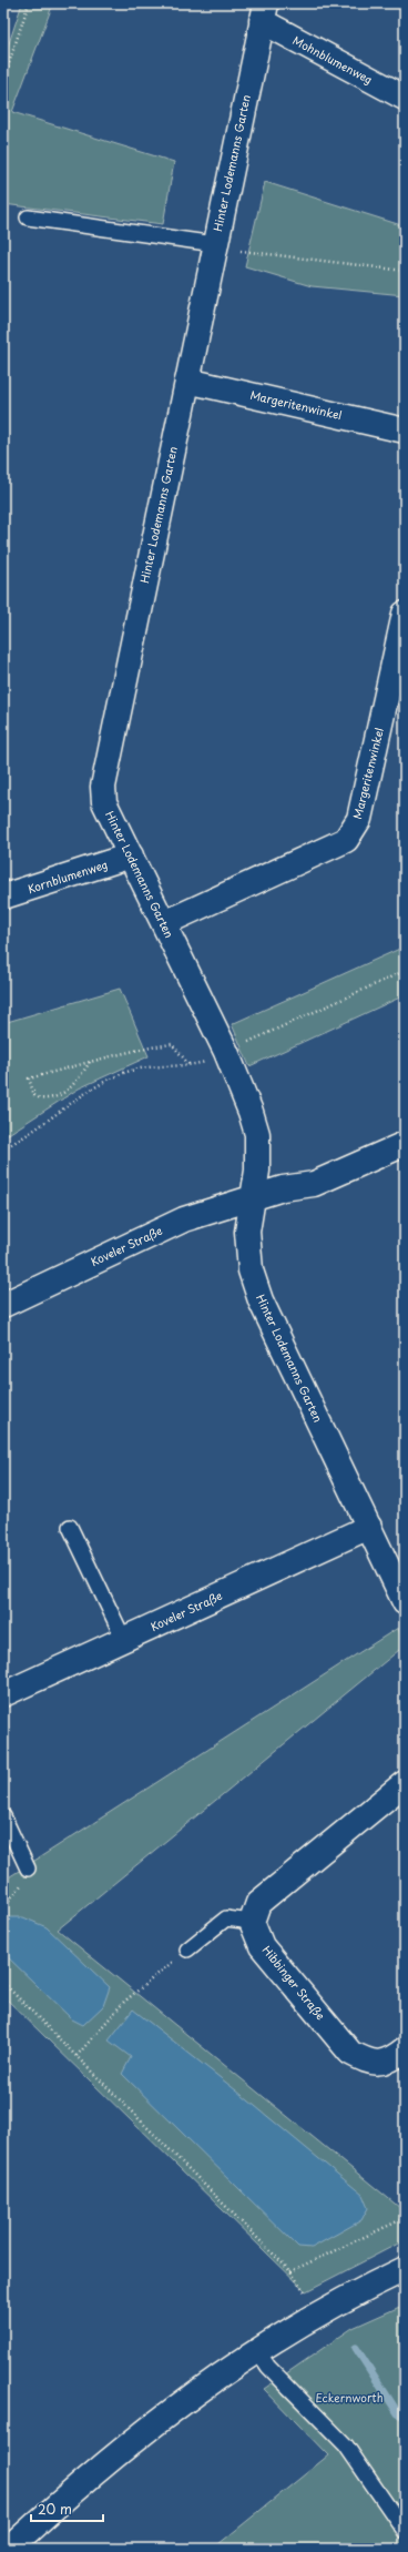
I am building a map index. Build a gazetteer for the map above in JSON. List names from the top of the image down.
{
  "streets": {
    "street": [
      "Mohnblumenweg",
      "Hinter Lodemanns Garten",
      "Margeritenwinkel",
      "Kornblumenweg",
      "Koveler Straße",
      "Hibbinger Straße"
    ]
  },
  "crossings": [
    ["Mohnblumenweg", "Hinter Lodemanns Garten"],
    ["Hinter Lodemanns Garten", "Margeritenwinkel"],
    ["Hinter Lodemanns Garten", "Kornblumenweg"],
    ["Hinter Lodemanns Garten", "Koveler Straße"]
  ],
  "parks": ["Eckernworth"],
  "scale_bar": "20 m"
}
